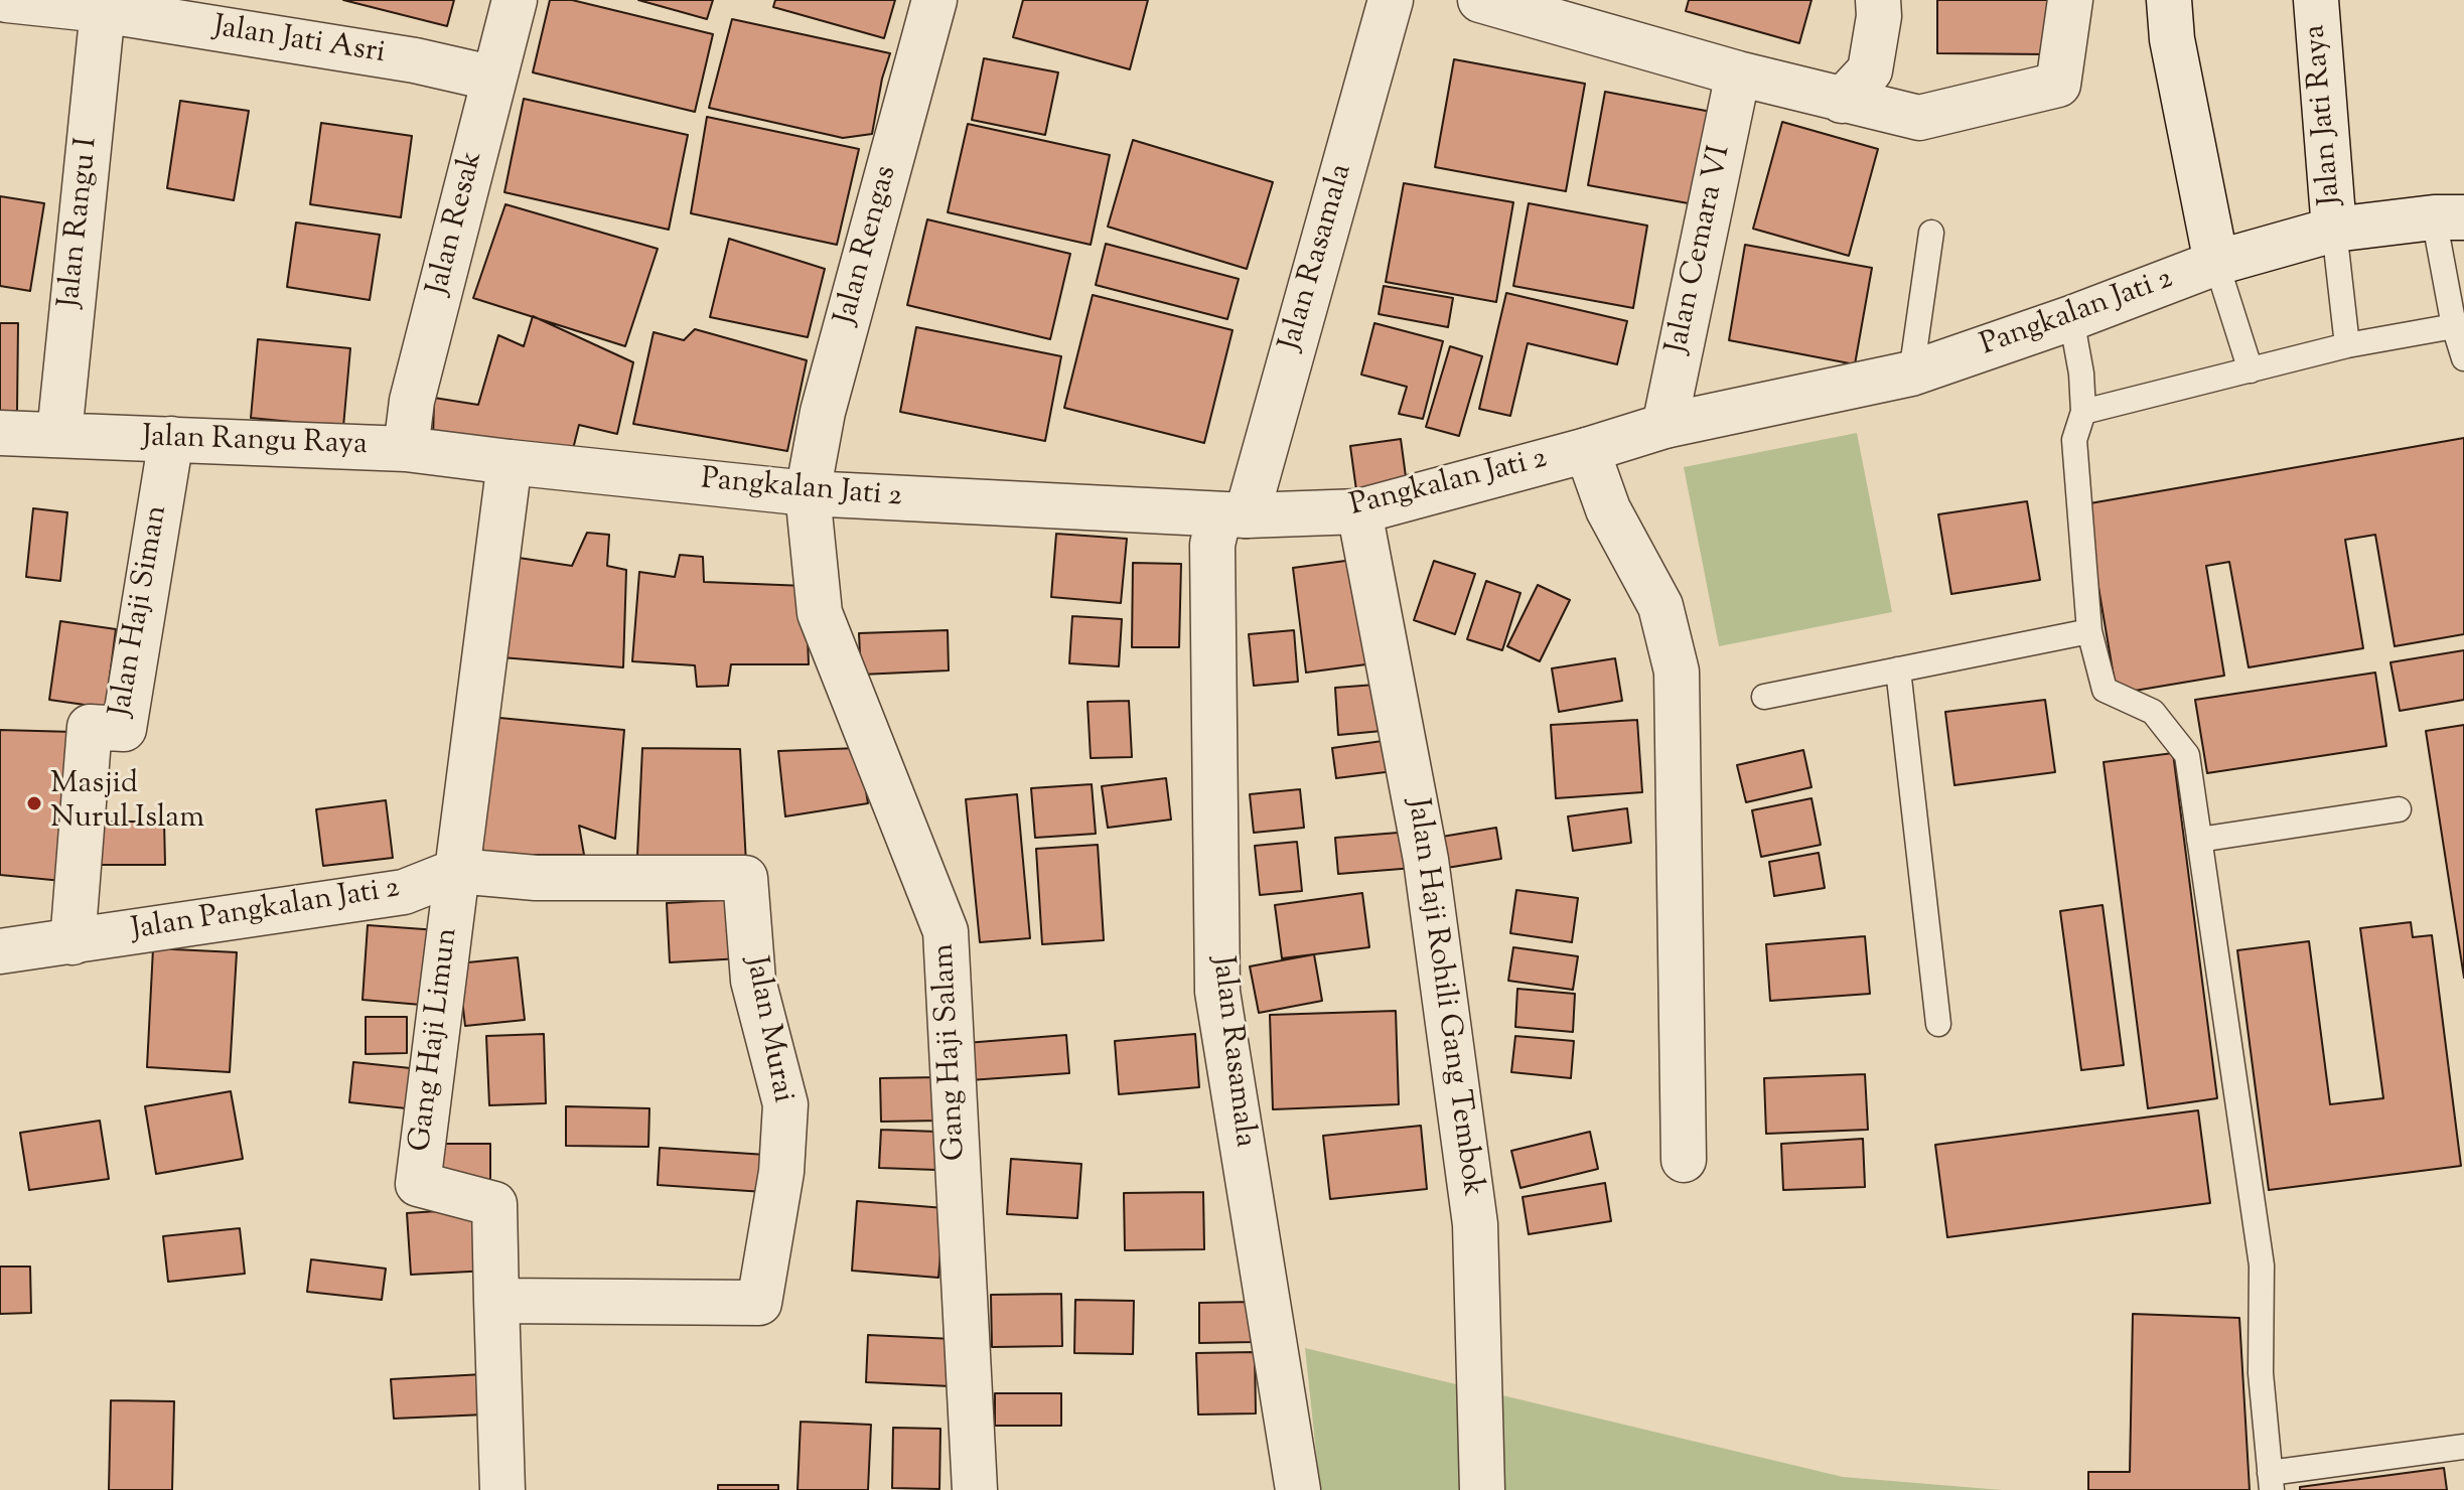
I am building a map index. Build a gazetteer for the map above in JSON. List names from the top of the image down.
{
  "streets": {
    "street": [
      "Jalan Jati Asri",
      "Jalan Jati Raya",
      "Jalan Rangu I",
      "Jalan Resak",
      "Jalan Rengas",
      "Jalan Cemara VI",
      "Jalan Rasamala",
      "Pangkalan Jati 2",
      "Jalan Rangu Raya",
      "Jalan Haji Siman",
      "Jalan Pangkalan Jati 2",
      "Jalan Haji Rohili Gang Tembok",
      "Jalan Murai",
      "Gang Haji Limun",
      "Gang Haji Salam"
    ]
  },
  "crossings": [
    ["Jalan Jati Asri", "Jalan Rangu I"],
    ["Jalan Jati Asri", "Jalan Resak"],
    ["Jalan Jati Raya", "Pangkalan Jati 2"],
    ["Jalan Rangu I", "Jalan Rangu Raya"],
    ["Jalan Resak", "Jalan Rangu Raya"],
    ["Jalan Rengas", "Pangkalan Jati 2"],
    ["Jalan Rengas", "Gang Haji Salam"],
    ["Jalan Cemara VI", "Pangkalan Jati 2"],
    ["Jalan Rasamala", "Pangkalan Jati 2"],
    ["Pangkalan Jati 2", "Jalan Rangu Raya"],
    ["Pangkalan Jati 2", "Jalan Haji Rohili Gang Tembok"],
    ["Pangkalan Jati 2", "Gang Haji Salam"],
    ["Jalan Rangu Raya", "Jalan Haji Siman"],
    ["Jalan Haji Siman", "Jalan Pangkalan Jati 2"],
    ["Jalan Pangkalan Jati 2", "Jalan Murai"],
    ["Jalan Pangkalan Jati 2", "Gang Haji Limun"],
    ["Jalan Murai", "Gang Haji Limun"]
  ],
  "places": ["Masjid Nurul Islam"]
}
